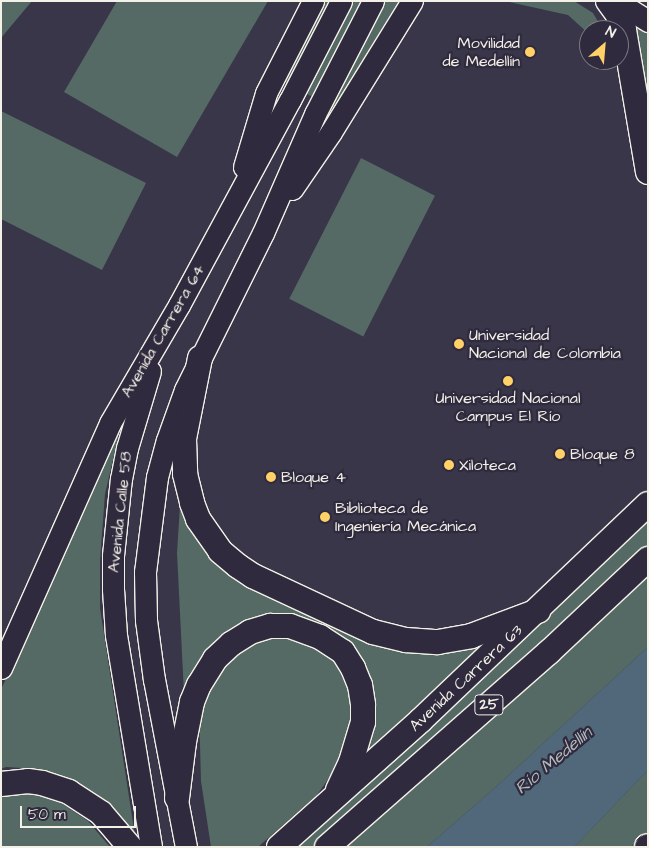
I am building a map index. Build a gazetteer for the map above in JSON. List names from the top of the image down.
{
  "streets": {
    "highway": ["Avenida Carrera 63", "25"],
    "main road": ["Avenida Carrera 64", "Avenida Calle 58"]
  },
  "crossings": [
    ["Avenida Carrera 64", "Avenida Calle 58"]
  ],
  "water": ["Río Medellín"],
  "places": [
    "Movilidad de Medellín",
    "Universidad Nacional de Colombia",
    "Universidad Nacional Campus El Río",
    "Bloque 8",
    "Xiloteca",
    "Bloque 4",
    "Biblioteca de Ingeniería Mecánica"
  ],
  "scale_bar": "50 m",
  "north": "top right"
}
